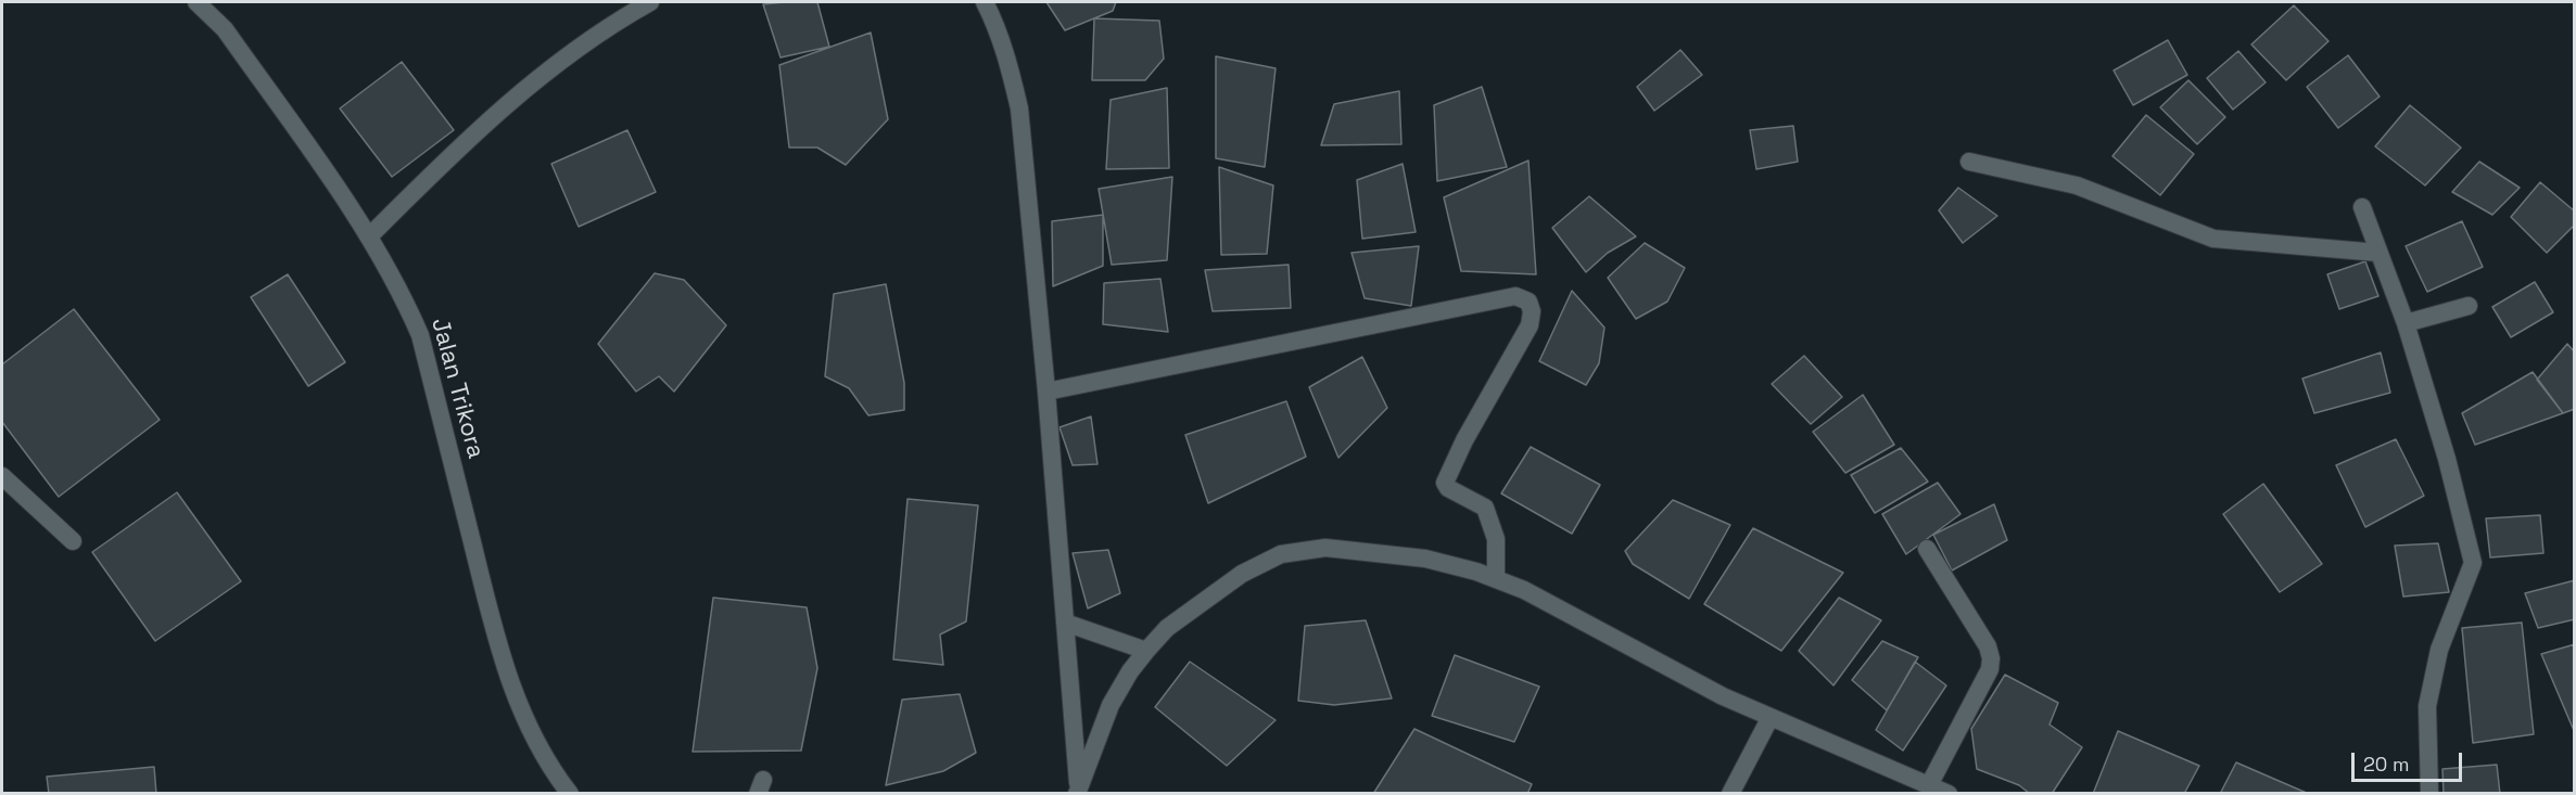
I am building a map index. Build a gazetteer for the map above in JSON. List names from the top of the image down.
{
  "streets": {
    "street": ["Jalan Trikora"]
  },
  "scale_bar": "20 m"
}
